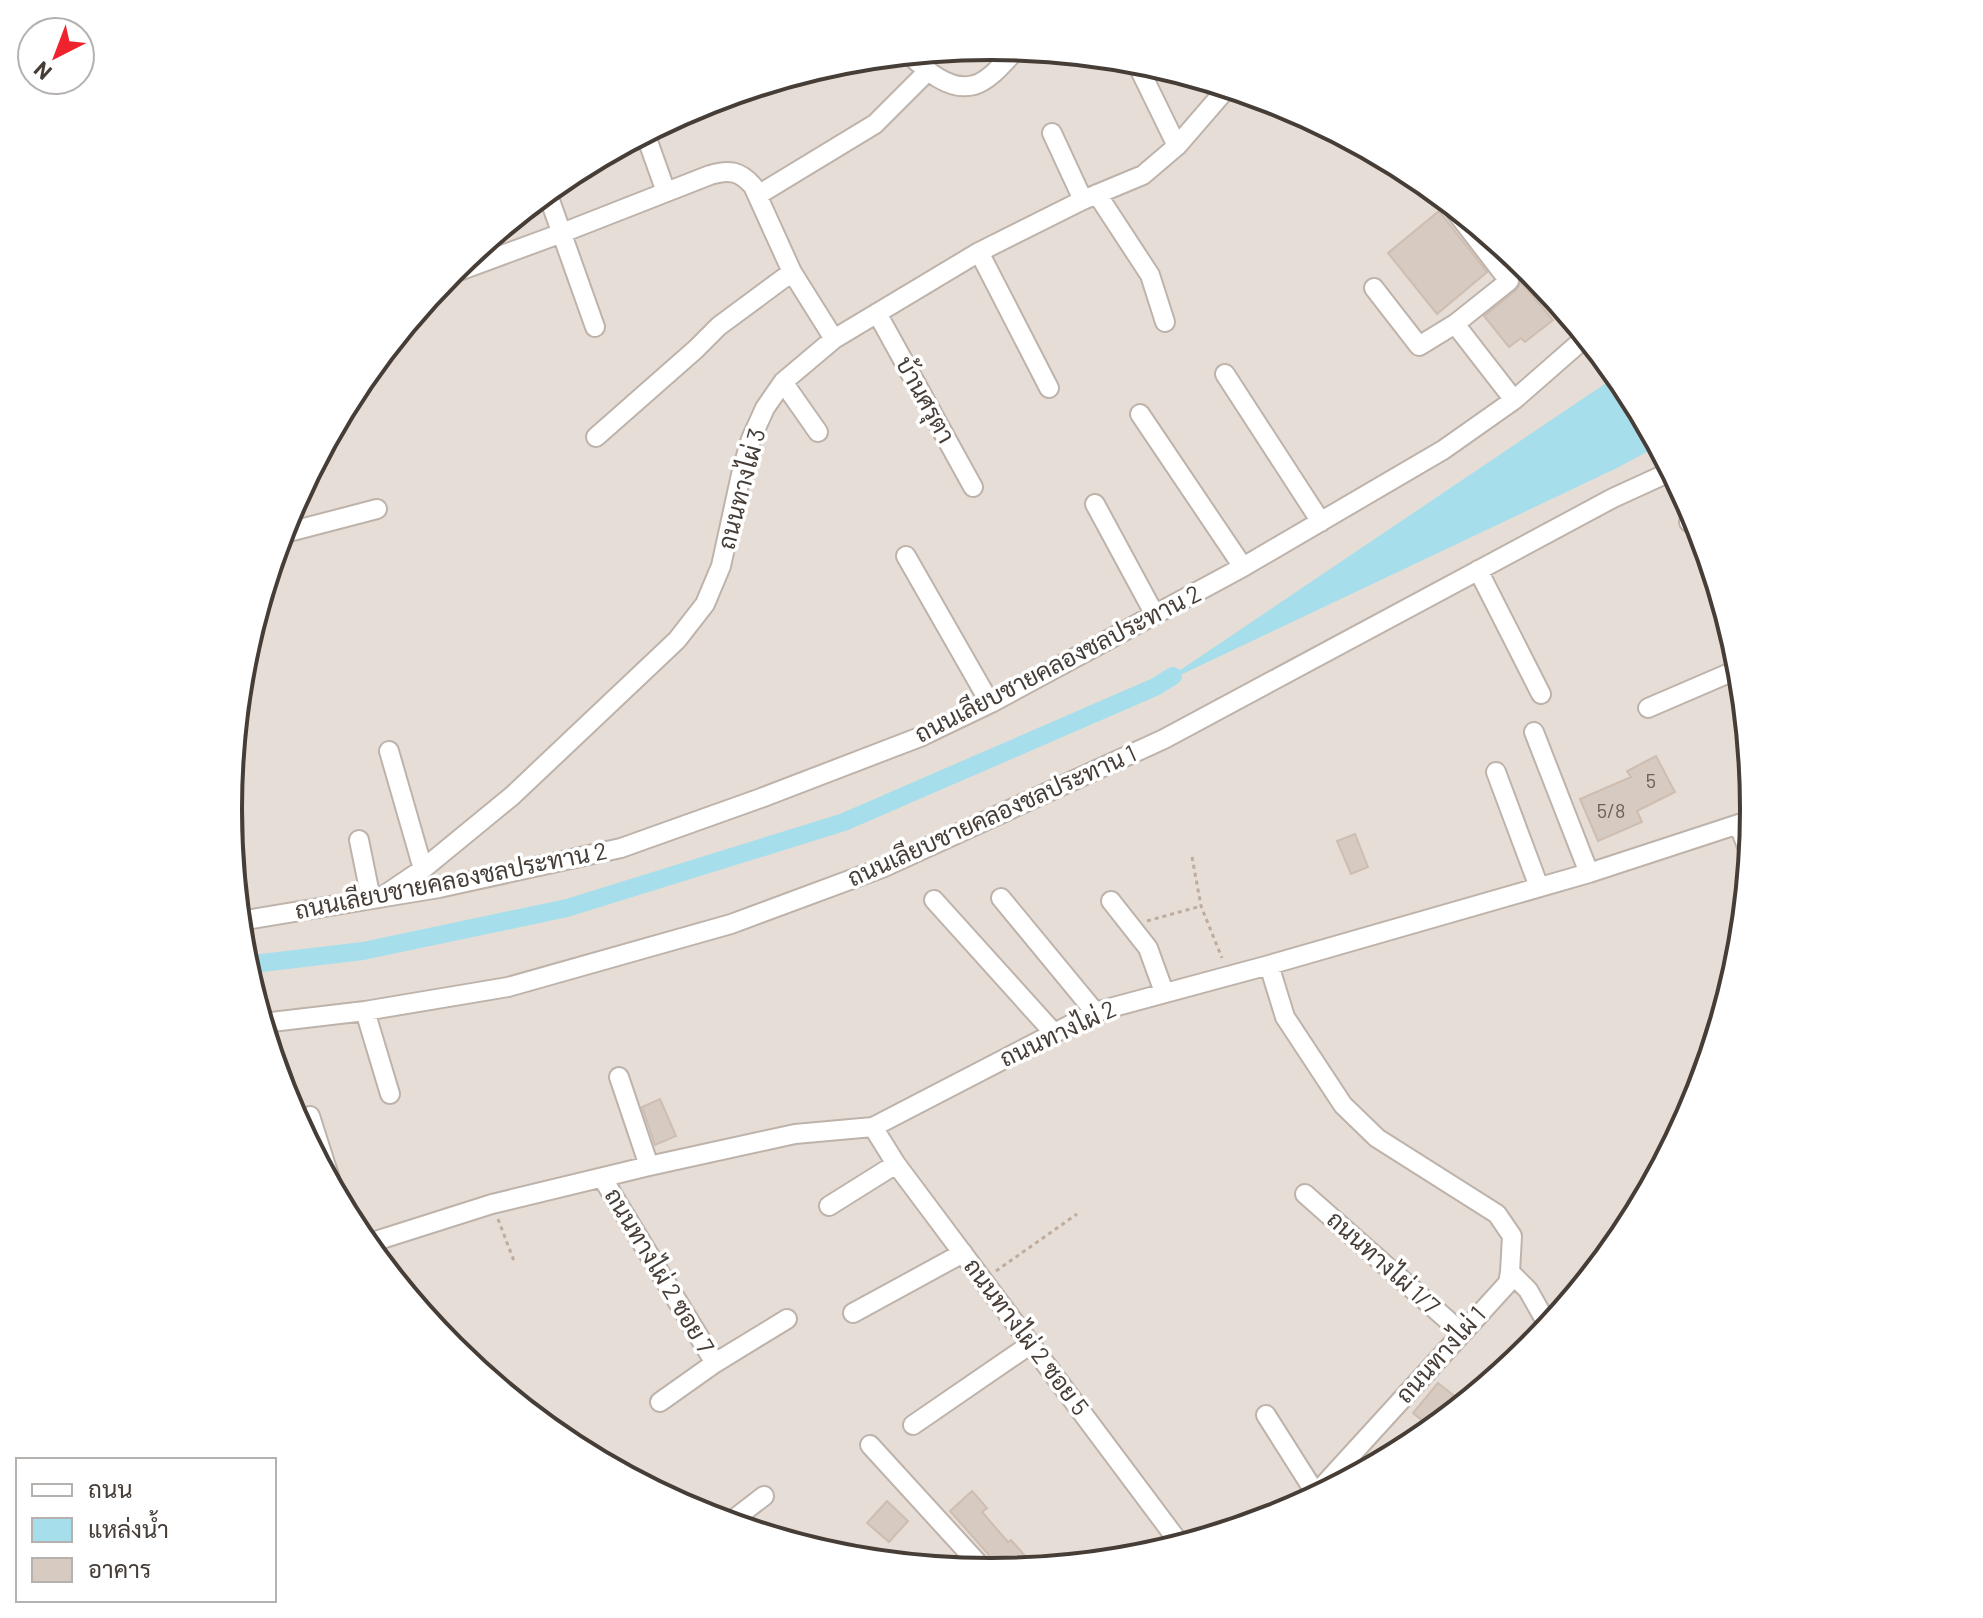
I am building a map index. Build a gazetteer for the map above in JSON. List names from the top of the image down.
{
  "streets": {
    "street": [
      "บ้านศรุตา",
      "ถนนทางไผ่ 3",
      "ถนนเลียบชายคลองชลประทาน 2",
      "ถนนเลียบชายคลองชลประทาน 1",
      "ถนนทางไผ่ 2",
      "ถนนทางไผ่ 1/7",
      "ถนนทางไผ่ 2 ซอย 7",
      "ถนนทางไผ่ 2 ซอย 5",
      "ถนนทางไผ่ 1"
    ]
  },
  "crossings": [
    ["บ้านศรุตา", "ถนนทางไผ่ 3"],
    ["ถนนทางไผ่ 3", "ถนนเลียบชายคลองชลประทาน 2"],
    ["ถนนทางไผ่ 2", "ถนนทางไผ่ 2 ซอย 7"],
    ["ถนนทางไผ่ 2", "ถนนทางไผ่ 2 ซอย 5"],
    ["ถนนทางไผ่ 1/7", "ถนนทางไผ่ 1"]
  ],
  "house_numbers": ["5", "5/8"],
  "legend": ["ถนน", "แหล่งน้ำ", "อาคาร"],
  "north": "bottom left"
}
